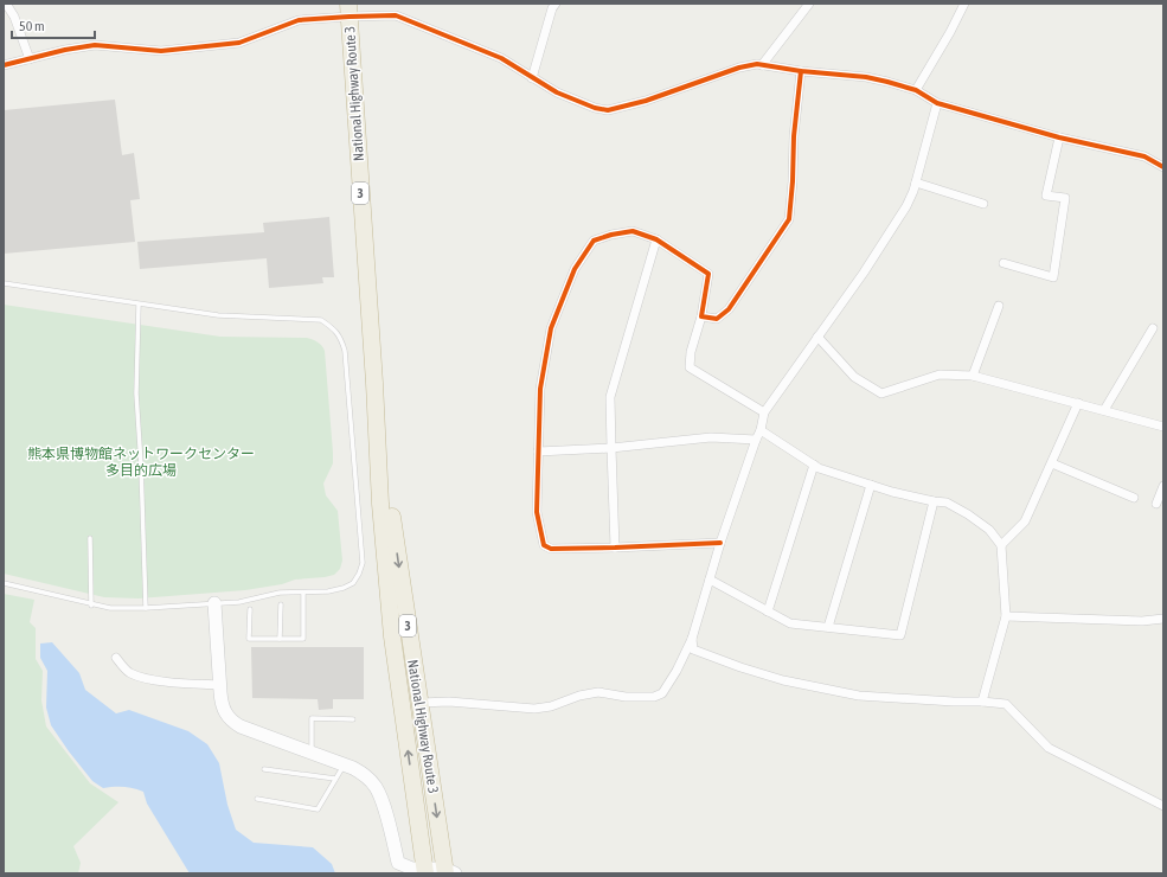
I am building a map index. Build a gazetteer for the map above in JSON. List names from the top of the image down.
{
  "streets": {
    "highway": ["National Highway Route 3", "3"]
  },
  "parks": ["熊本県博物館ネットワークセンター 多目的広場"],
  "scale_bar": "50 m"
}
